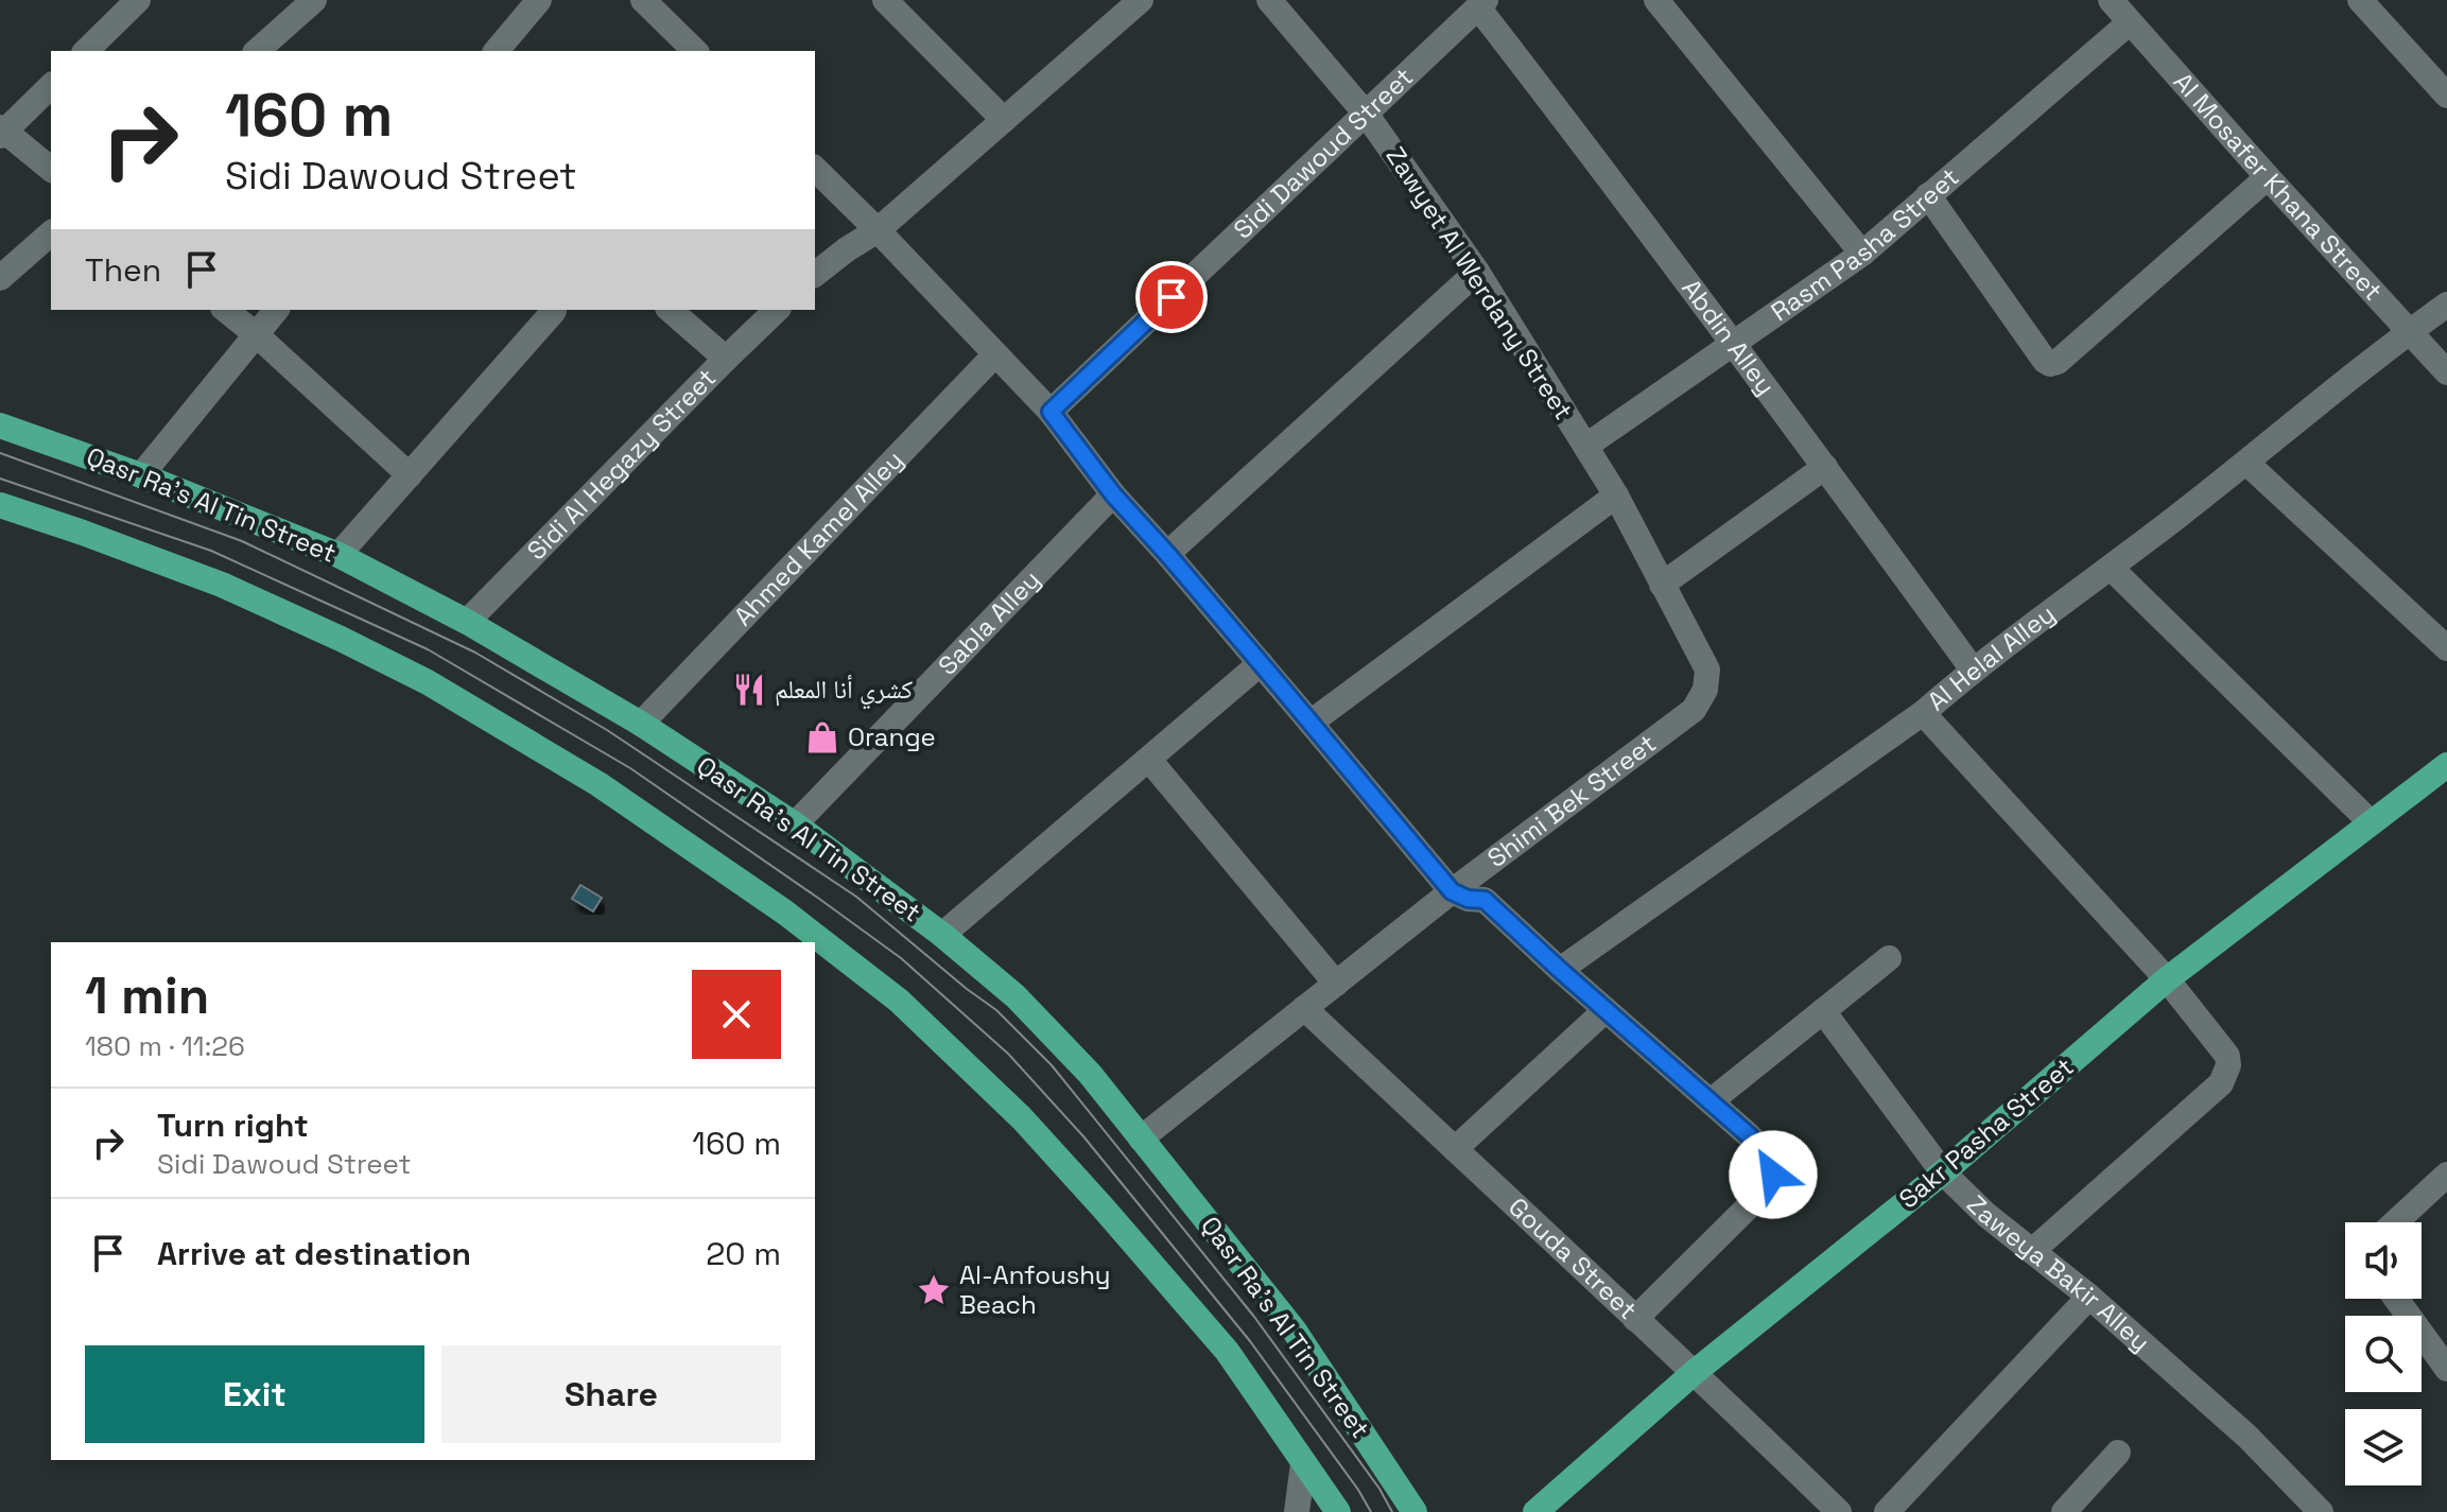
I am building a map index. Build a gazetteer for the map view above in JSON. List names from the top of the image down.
{
  "streets": {
    "main road": ["Qasr Ra's Al Tin Street", "Sakr Pasha Street"],
    "street": [
      "Sidi Dawoud Street",
      "Al Mosafer Khana Street",
      "Rasm Pasha Street",
      "Zawyet Al Werdany Street",
      "Abdin Alley",
      "Sidi Al Hegazy Street",
      "Ahmed Kamel Alley",
      "Sabla Alley",
      "Al Helal Alley",
      "Shimi Bek Street",
      "Gouda Street",
      "Zaweya Bakir Alley"
    ]
  },
  "crossings": [
    ["Sidi Dawoud Street", "Zawyet Al Werdany Street"],
    ["Sidi Dawoud Street", "Abdin Alley"],
    ["Al Mosafer Khana Street", "Rasm Pasha Street"],
    ["Al Mosafer Khana Street", "Al Helal Alley"],
    ["Rasm Pasha Street", "Zawyet Al Werdany Street"],
    ["Rasm Pasha Street", "Abdin Alley"],
    ["Zawyet Al Werdany Street", "Shimi Bek Street"],
    ["Abdin Alley", "Al Helal Alley"],
    ["Sidi Al Hegazy Street", "Qasr Ra's Al Tin Street"],
    ["Qasr Ra's Al Tin Street", "Ahmed Kamel Alley"],
    ["Qasr Ra's Al Tin Street", "Sabla Alley"],
    ["Qasr Ra's Al Tin Street", "Shimi Bek Street"],
    ["Shimi Bek Street", "Gouda Street"],
    ["Sakr Pasha Street", "Gouda Street"],
    ["Sakr Pasha Street", "Zaweya Bakir Alley"]
  ],
  "places": {
    "restaurant": ["كشري أنا المعلم"],
    "shop": ["Orange"],
    "place": ["Al-Anfoushy Beach"]
  },
  "page": {
    "turn": ["160 m", "Sidi Dawoud Street"],
    "then": "Then",
    "heading": ["1 min", "180 m · 11:26"],
    "list": [
      {
        "name": "Turn right",
        "note": "Sidi Dawoud Street",
        "value": "160 m"
      },
      {
        "name": "Arrive at destination",
        "value": "20 m"
      }
    ],
    "buttons": ["Exit", "Share"]
  }
}
